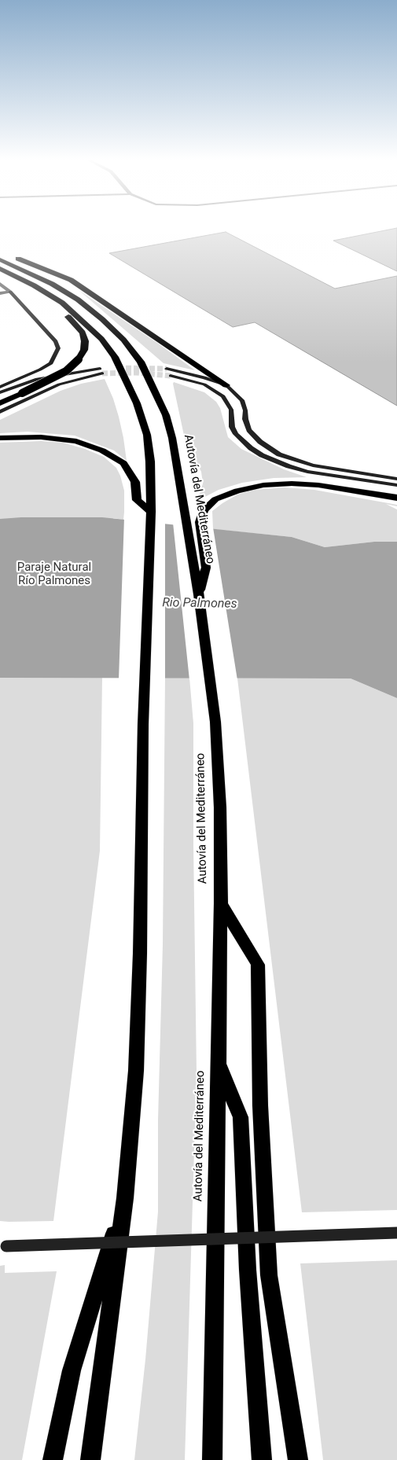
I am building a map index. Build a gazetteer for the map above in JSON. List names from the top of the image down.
{
  "streets": {
    "highway": ["Autovía del Mediterráneo"]
  },
  "water": ["Rio Palmones"],
  "parks": ["Paraje Natural Río Palmones"]
}
